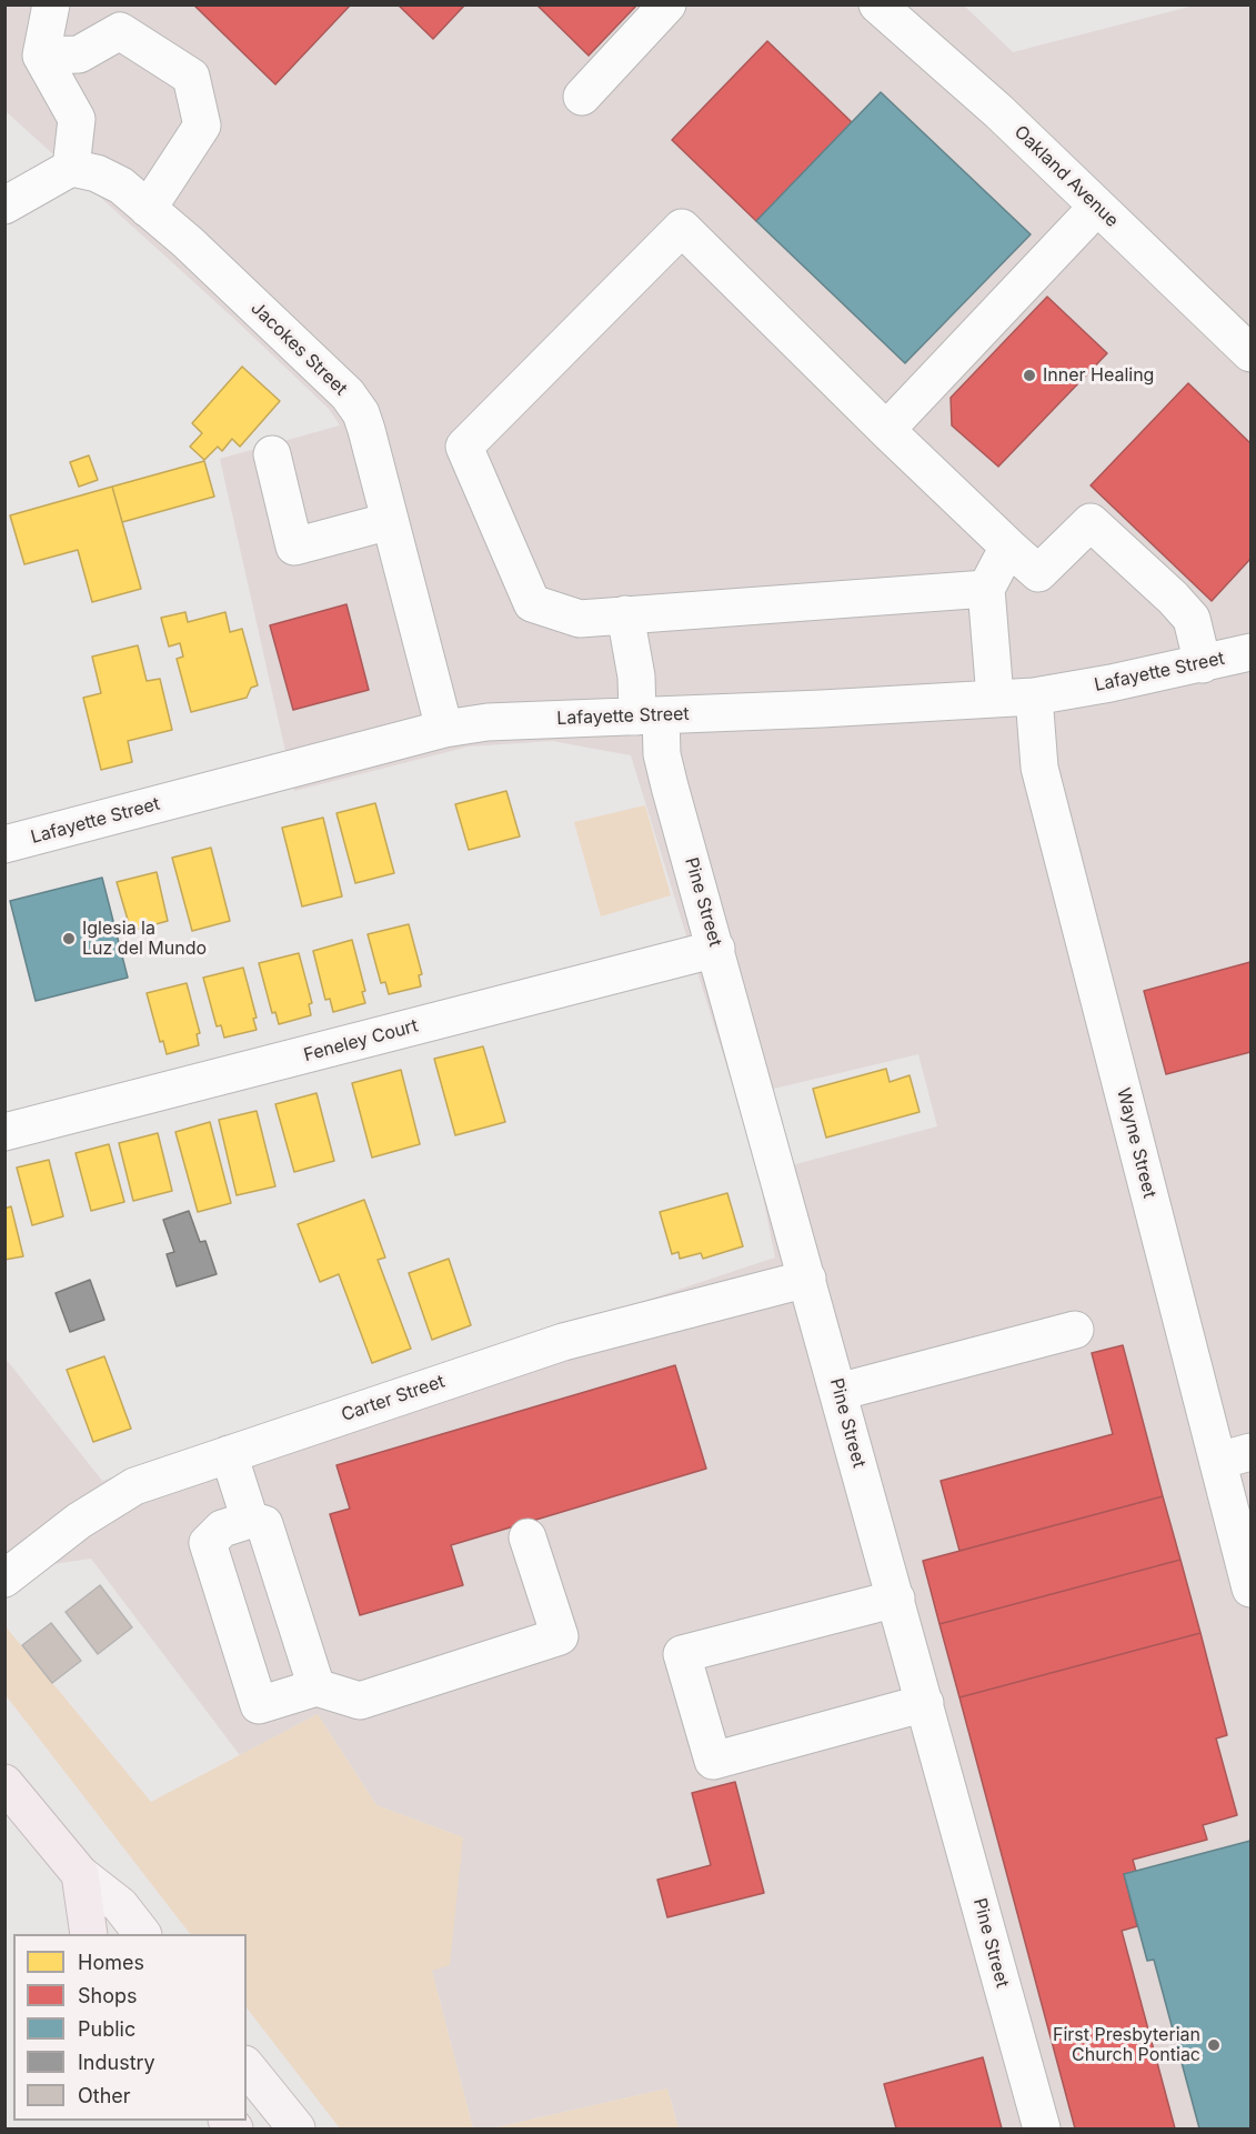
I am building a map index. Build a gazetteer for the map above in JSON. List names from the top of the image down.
{
  "streets": {
    "street": [
      "Oakland Avenue",
      "Jacokes Street",
      "Lafayette Street",
      "Pine Street",
      "Feneley Court",
      "Wayne Street",
      "Carter Street"
    ]
  },
  "crossings": [
    ["Jacokes Street", "Lafayette Street"],
    ["Lafayette Street", "Pine Street"],
    ["Lafayette Street", "Wayne Street"],
    ["Pine Street", "Feneley Court"],
    ["Pine Street", "Carter Street"]
  ],
  "places": ["Inner Healing", "Iglesia la Luz del Mundo", "First Presbyterian Church Pontiac"],
  "legend": [
    "Homes",
    "Shops",
    "Public",
    "Industry",
    "Other"
  ]
}
